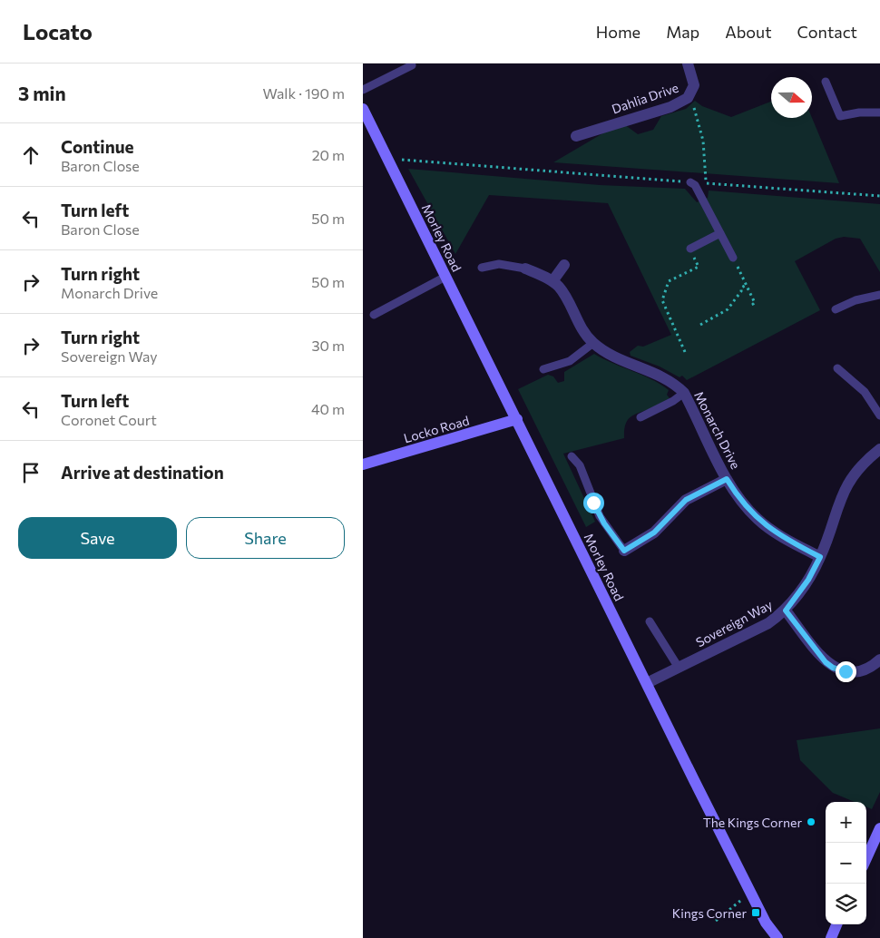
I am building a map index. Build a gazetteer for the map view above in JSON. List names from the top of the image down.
{
  "streets": {
    "street": [
      "Dahlia Drive",
      "Morley Road",
      "Locko Road",
      "Monarch Drive",
      "Sovereign Way"
    ]
  },
  "crossings": [
    ["Morley Road", "Locko Road"],
    ["Morley Road", "Sovereign Way"],
    ["Monarch Drive", "Sovereign Way"]
  ],
  "places": {
    "other": ["The Kings Corner"],
    "transit": ["Kings Corner"]
  },
  "north": "right",
  "page": {
    "header": "Locato",
    "nav": [
      "Home",
      "Map",
      "About",
      "Contact"
    ],
    "heading": ["3 min", "Walk · 190 m"],
    "list": [
      ["Continue", "Baron Close", "20 m"],
      ["Turn left", "Baron Close", "50 m"],
      ["Turn right", "Monarch Drive", "50 m"],
      ["Turn right", "Sovereign Way", "30 m"],
      ["Turn left", "Coronet Court", "40 m"],
      "Arrive at destination"
    ],
    "buttons": ["Save", "Share"],
    "map_buttons": ["+", "−"]
  }
}
